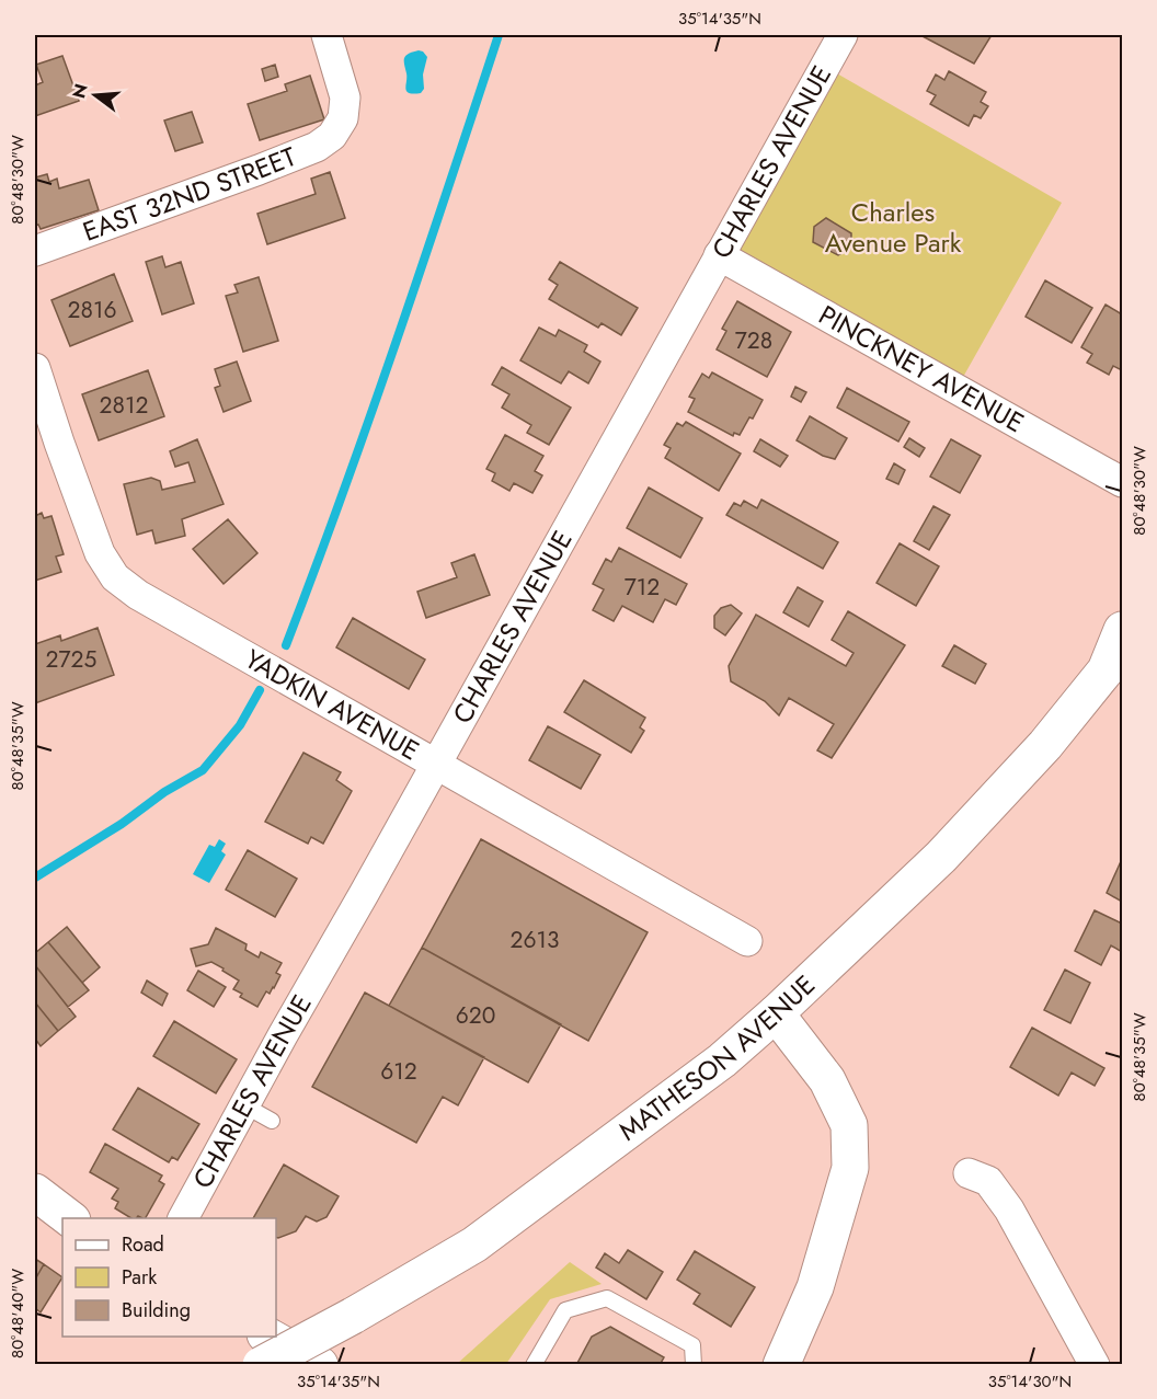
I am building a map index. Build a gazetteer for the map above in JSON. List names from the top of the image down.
{
  "streets": {
    "street": [
      "CHARLES AVENUE",
      "EAST 32ND STREET",
      "PINCKNEY AVENUE",
      "YADKIN AVENUE",
      "MATHESON AVENUE"
    ]
  },
  "crossings": [
    ["CHARLES AVENUE", "PINCKNEY AVENUE"],
    ["CHARLES AVENUE", "YADKIN AVENUE"]
  ],
  "parks": ["Charles Avenue Park"],
  "house_numbers": [
    "2816",
    "728",
    "2812",
    "712",
    "2725",
    "2613",
    "620",
    "612"
  ],
  "legend": ["Road", "Park", "Building"],
  "north": "left",
  "coordinates": [
    "35°14'35\"N",
    "80°48'30\"W",
    "80°48'35\"W",
    "80°48'40\"W",
    "35°14'30\"N"
  ]
}
